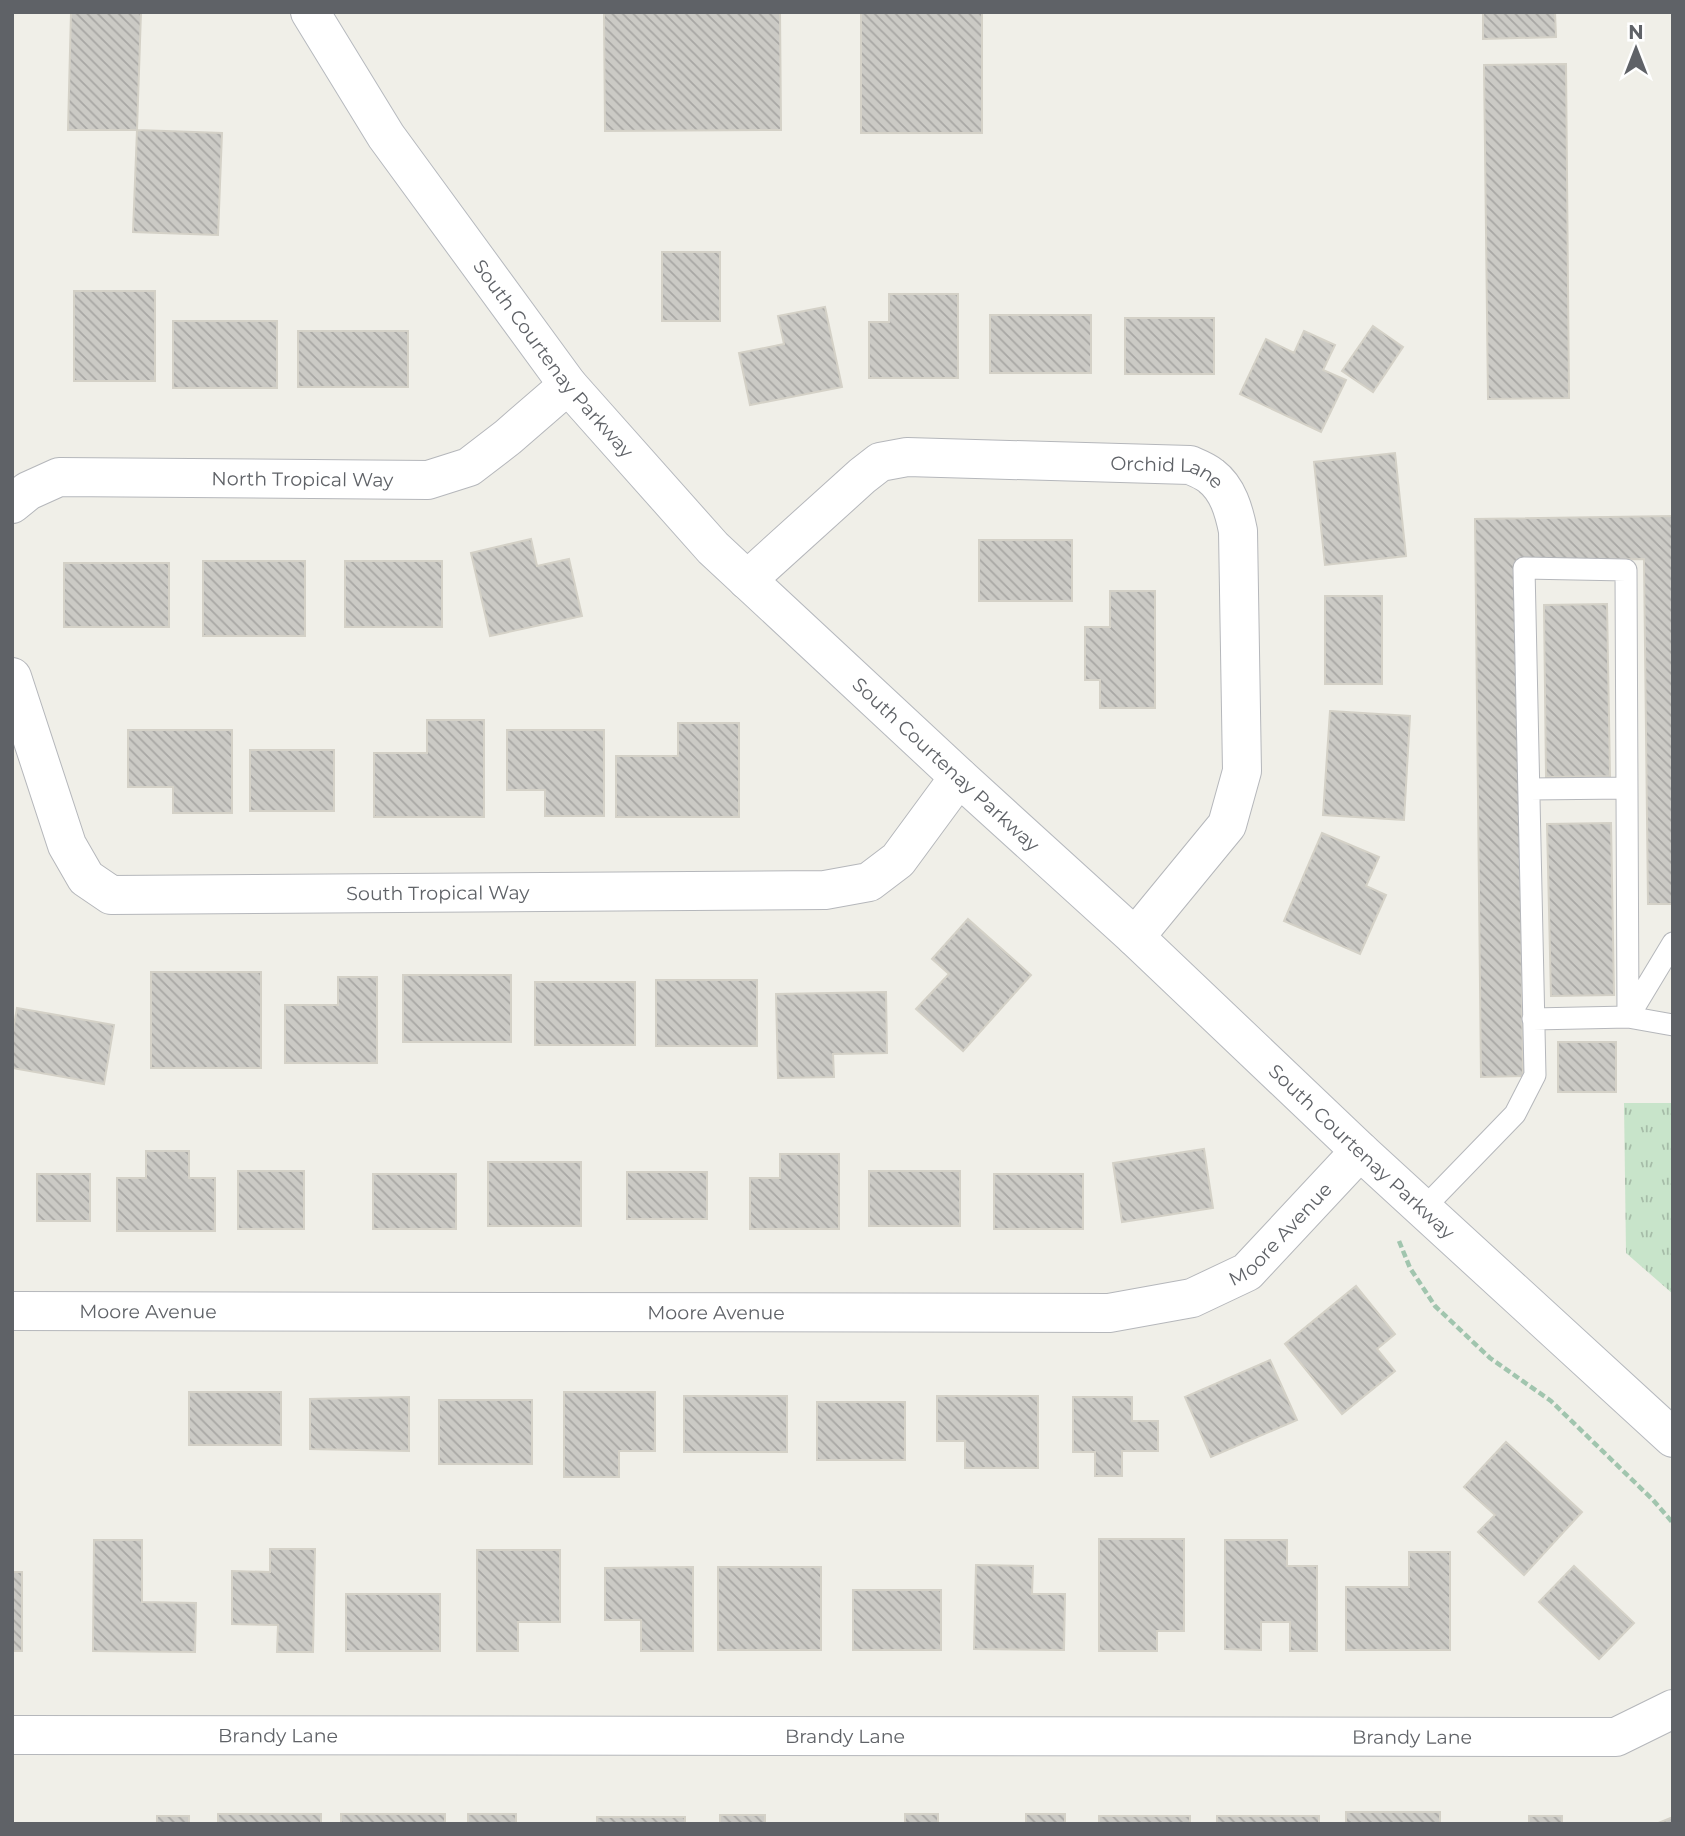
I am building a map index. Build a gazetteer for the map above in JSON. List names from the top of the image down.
{
  "streets": {
    "street": [
      "South Courtenay Parkway",
      "Orchid Lane",
      "North Tropical Way",
      "South Tropical Way",
      "Moore Avenue",
      "Brandy Lane"
    ]
  },
  "crossings": [
    ["South Courtenay Parkway", "Orchid Lane"],
    ["South Courtenay Parkway", "North Tropical Way"],
    ["South Courtenay Parkway", "South Tropical Way"],
    ["South Courtenay Parkway", "Moore Avenue"]
  ],
  "north": "top"
}
